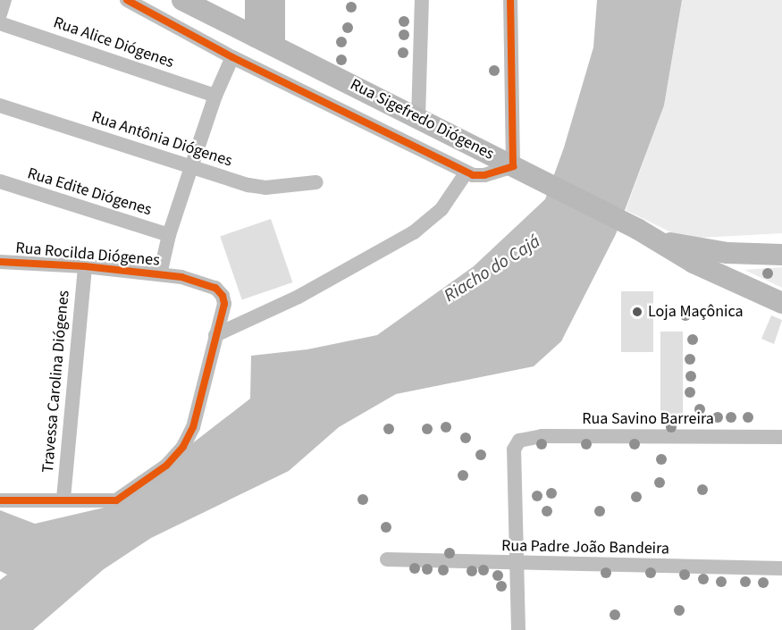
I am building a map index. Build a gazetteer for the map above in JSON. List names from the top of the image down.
{
  "streets": {
    "main road": ["Rua Sigefredo Diógenes"],
    "street": [
      "Rua Alice Diógenes",
      "Rua Antônia Diógenes",
      "Rua Edite Diógenes",
      "Rua Rocilda Diógenes",
      "Travessa Carolina Diógenes",
      "Rua Savino Barreira",
      "Rua Padre João Bandeira"
    ]
  },
  "crossings": [
    ["Rua Rocilda Diógenes", "Travessa Carolina Diógenes"],
    ["Rua Savino Barreira", "Rua Padre João Bandeira"]
  ],
  "water": ["Riacho do Cajá"],
  "places": ["Loja Maçônica"]
}
